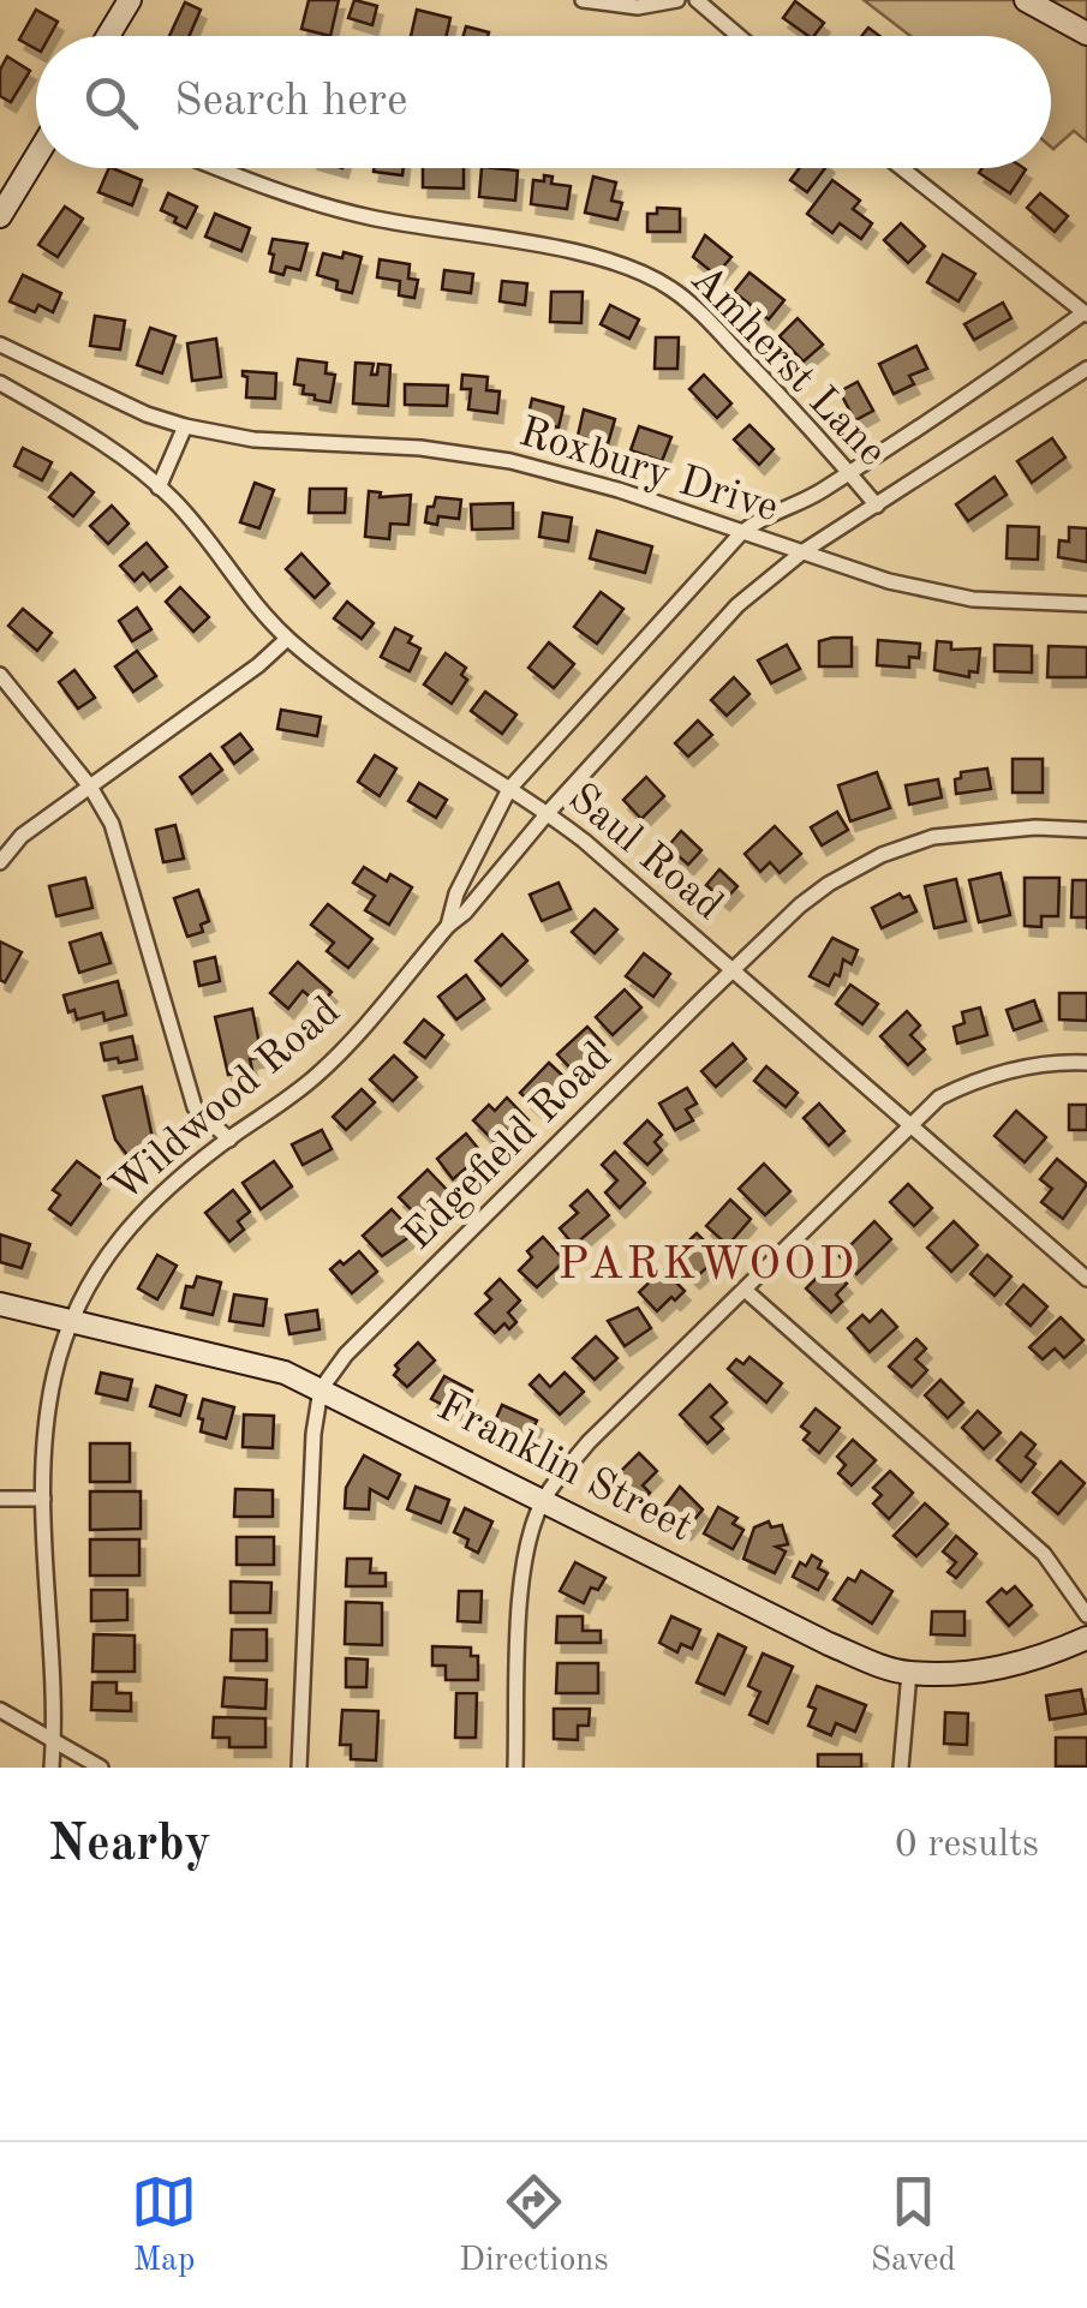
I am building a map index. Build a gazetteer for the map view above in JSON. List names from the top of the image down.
{
  "streets": {
    "street": [
      "Amherst Lane",
      "Roxbury Drive",
      "Saul Road",
      "Wildwood Road",
      "Edgefield Road",
      "Franklin Street"
    ]
  },
  "crossings": [
    ["Amherst Lane", "Wildwood Road"],
    ["Roxbury Drive", "Wildwood Road"],
    ["Saul Road", "Wildwood Road"],
    ["Saul Road", "Edgefield Road"],
    ["Wildwood Road", "Franklin Street"],
    ["Edgefield Road", "Franklin Street"]
  ],
  "districts": ["PARKWOOD"],
  "page": {
    "search": "Search here",
    "heading": ["Nearby", "0 results"],
    "nav": ["Map", "Directions", "Saved"]
  }
}
